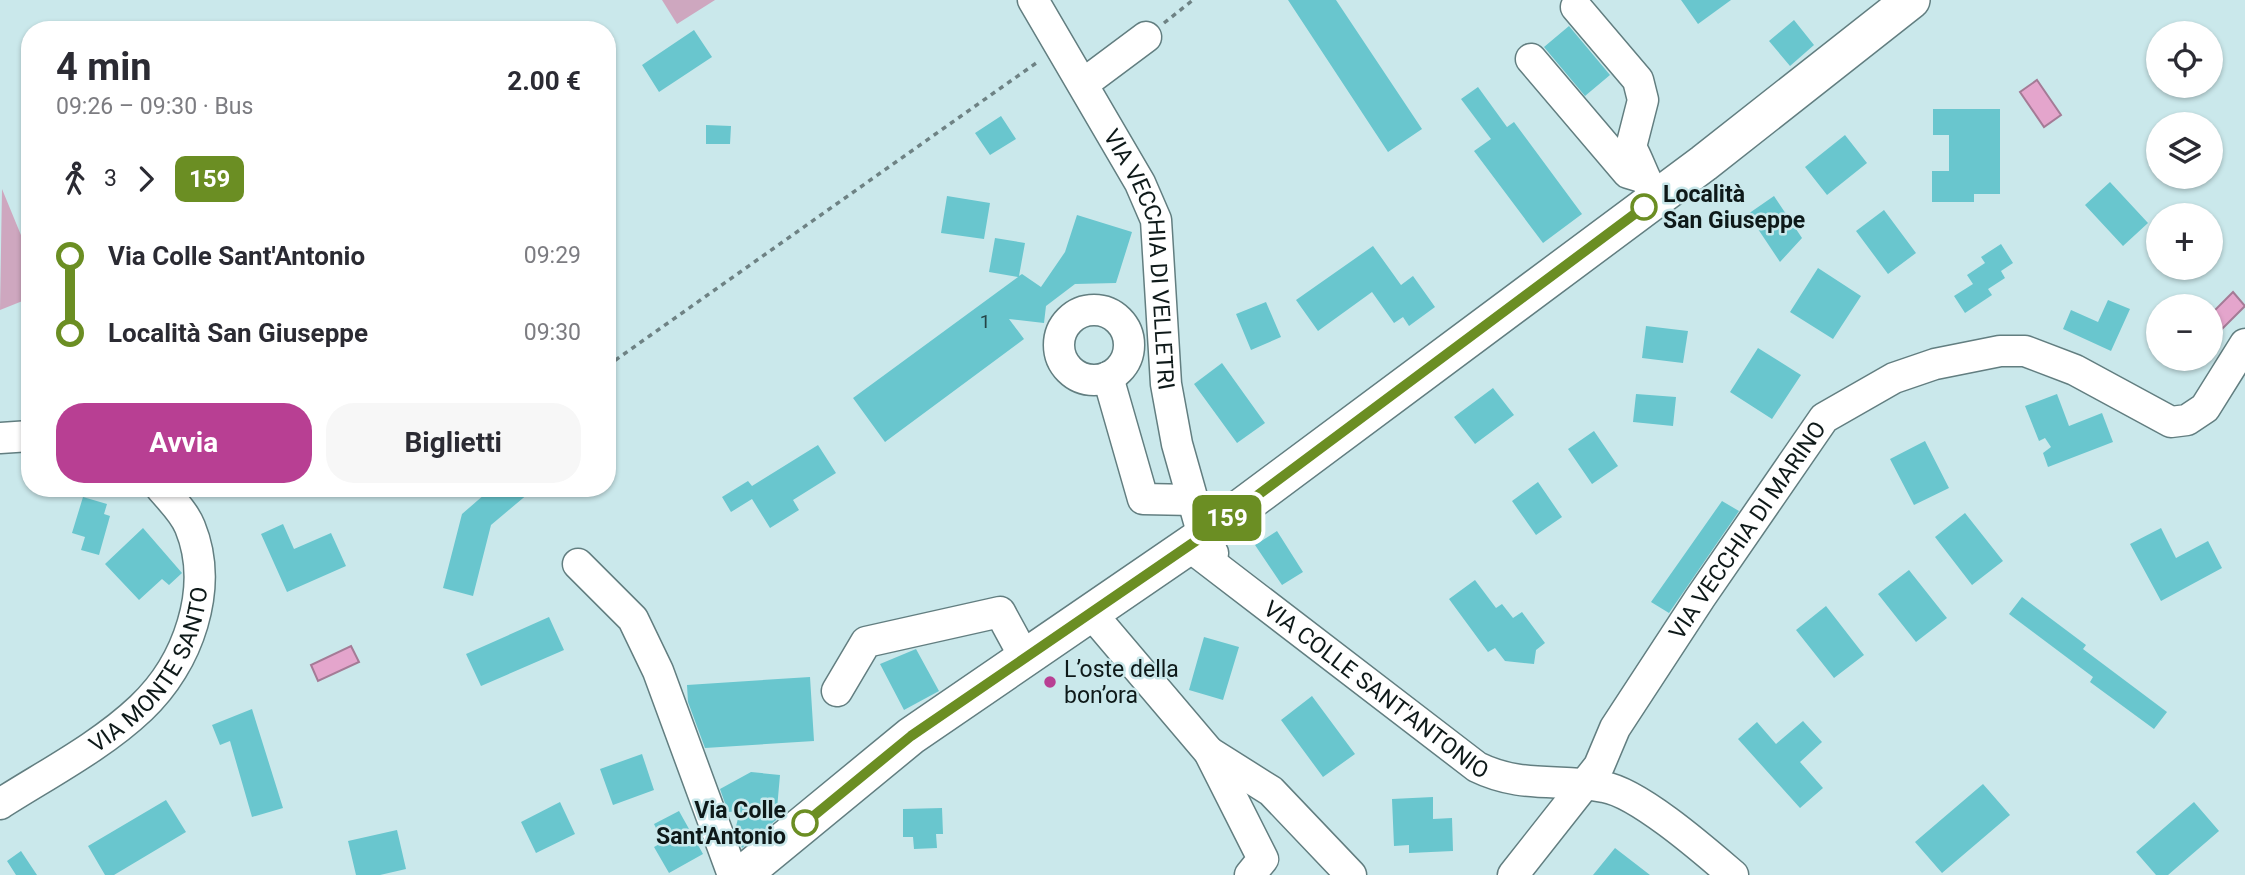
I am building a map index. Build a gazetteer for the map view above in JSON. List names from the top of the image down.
{
  "streets": {
    "street": [
      "VIA VECCHIA DI VELLETRI",
      "VIA VECCHIA DI MARINO",
      "VIA MONTE SANTO",
      "VIA COLLE SANT'ANTONIO"
    ]
  },
  "crossings": [
    ["VIA VECCHIA DI VELLETRI", "VIA COLLE SANT'ANTONIO"],
    ["VIA VECCHIA DI MARINO", "VIA COLLE SANT'ANTONIO"]
  ],
  "places": ["Località San Giuseppe", "L’oste della bon’ora", "Via Colle Sant'Antonio"],
  "lines": ["bus line 159"],
  "house_numbers": ["1"],
  "page": {
    "on_map": "159",
    "map_buttons": ["+", "−"],
    "heading": ["4 min", "09:26 – 09:30 · Bus", "2.00 €"],
    "legs": ["3", "159"],
    "list": [
      {
        "name": "Via Colle Sant'Antonio",
        "value": "09:29"
      },
      {
        "name": "Località San Giuseppe",
        "value": "09:30"
      }
    ],
    "buttons": ["Avvia", "Biglietti"]
  }
}
